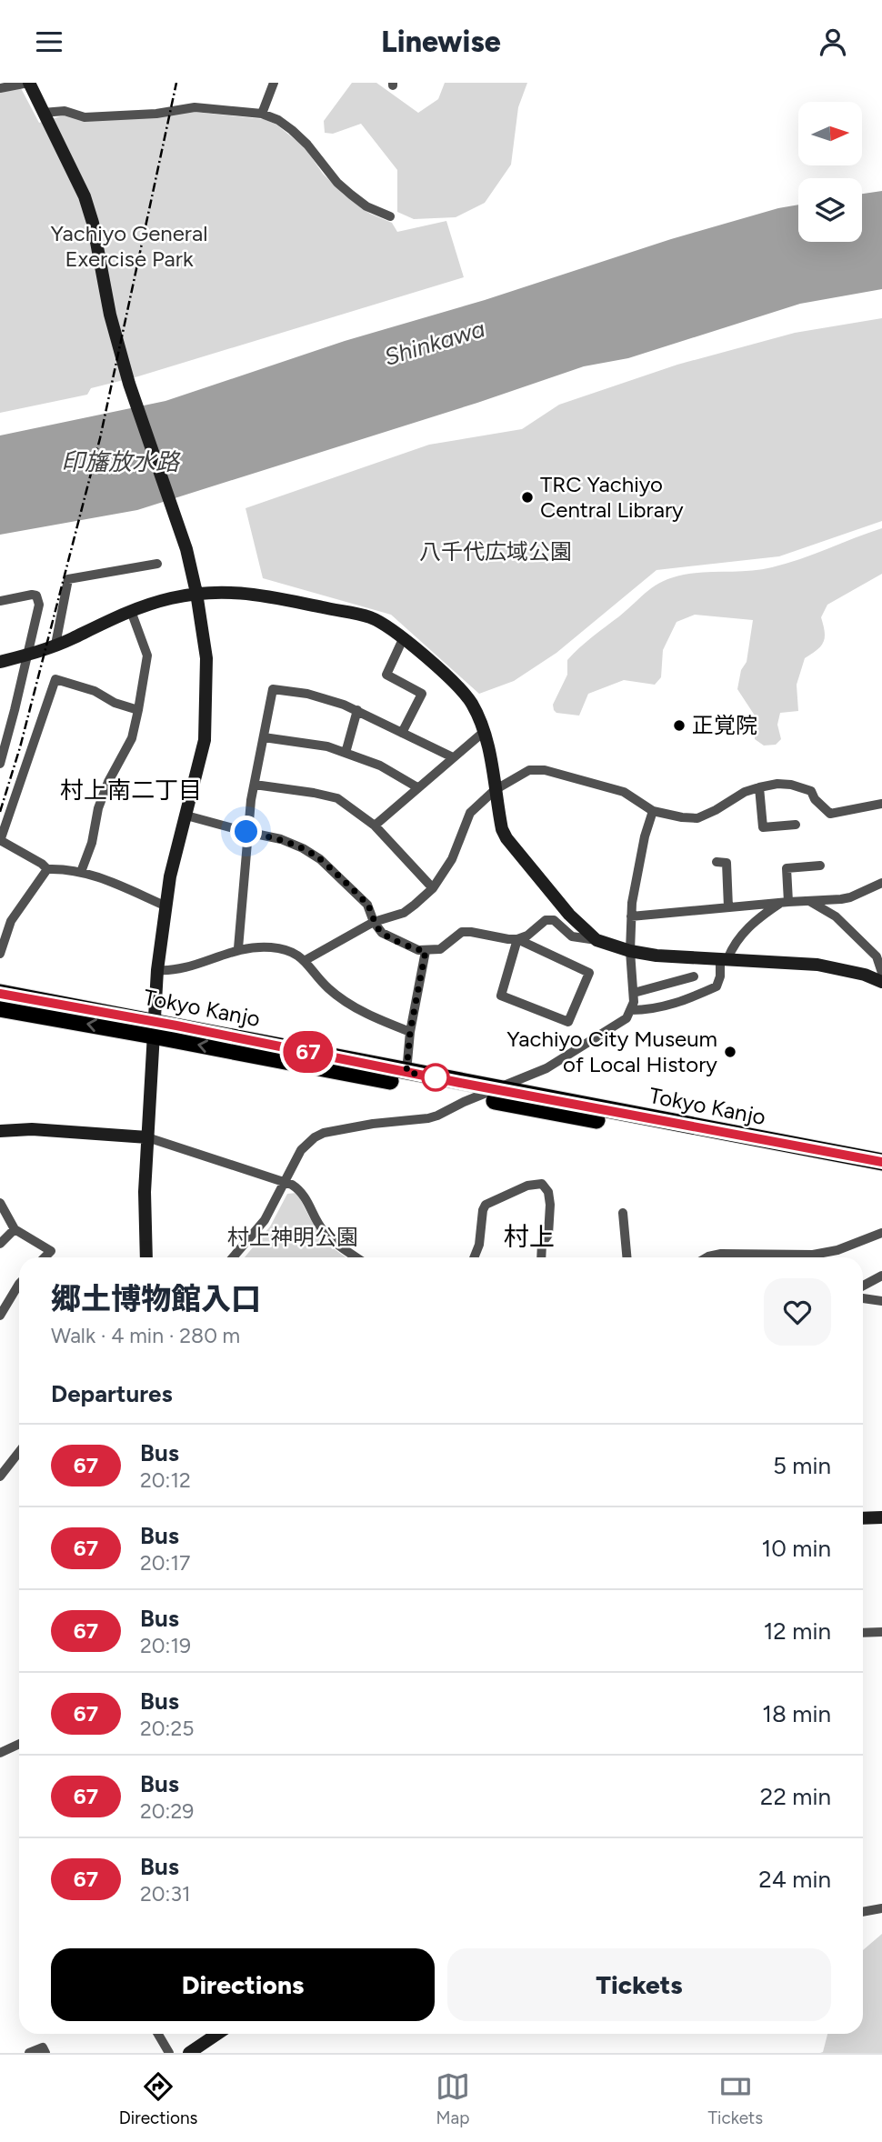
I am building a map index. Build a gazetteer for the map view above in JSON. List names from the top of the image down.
{
  "streets": {
    "highway": ["Tokyo Kanjo"]
  },
  "districts": ["村上南二丁目", "村上"],
  "water": ["Shinkawa", "印旛放水路"],
  "parks": ["Yachiyo General Exercise Park", "八千代広域公園", "村上神明公園"],
  "places": ["TRC Yachiyo Central Library", "正覚院", "Yachiyo City Museum of Local History"],
  "lines": ["bus line 67"],
  "north": "right",
  "page": {
    "header": "Linewise",
    "on_map": "67",
    "heading": [
      ["郷土博物館入口", "Walk · 4 min · 280 m"],
      "Departures"
    ],
    "list": [
      {
        "mark": "67",
        "name": "Bus",
        "note": "20:12",
        "value": "5 min"
      },
      {
        "mark": "67",
        "name": "Bus",
        "note": "20:17",
        "value": "10 min"
      },
      {
        "mark": "67",
        "name": "Bus",
        "note": "20:19",
        "value": "12 min"
      },
      {
        "mark": "67",
        "name": "Bus",
        "note": "20:25",
        "value": "18 min"
      },
      {
        "mark": "67",
        "name": "Bus",
        "note": "20:29",
        "value": "22 min"
      },
      {
        "mark": "67",
        "name": "Bus",
        "note": "20:31",
        "value": "24 min"
      }
    ],
    "buttons": ["Directions", "Tickets"],
    "tabs": ["Directions", "Map", "Tickets"]
  }
}
